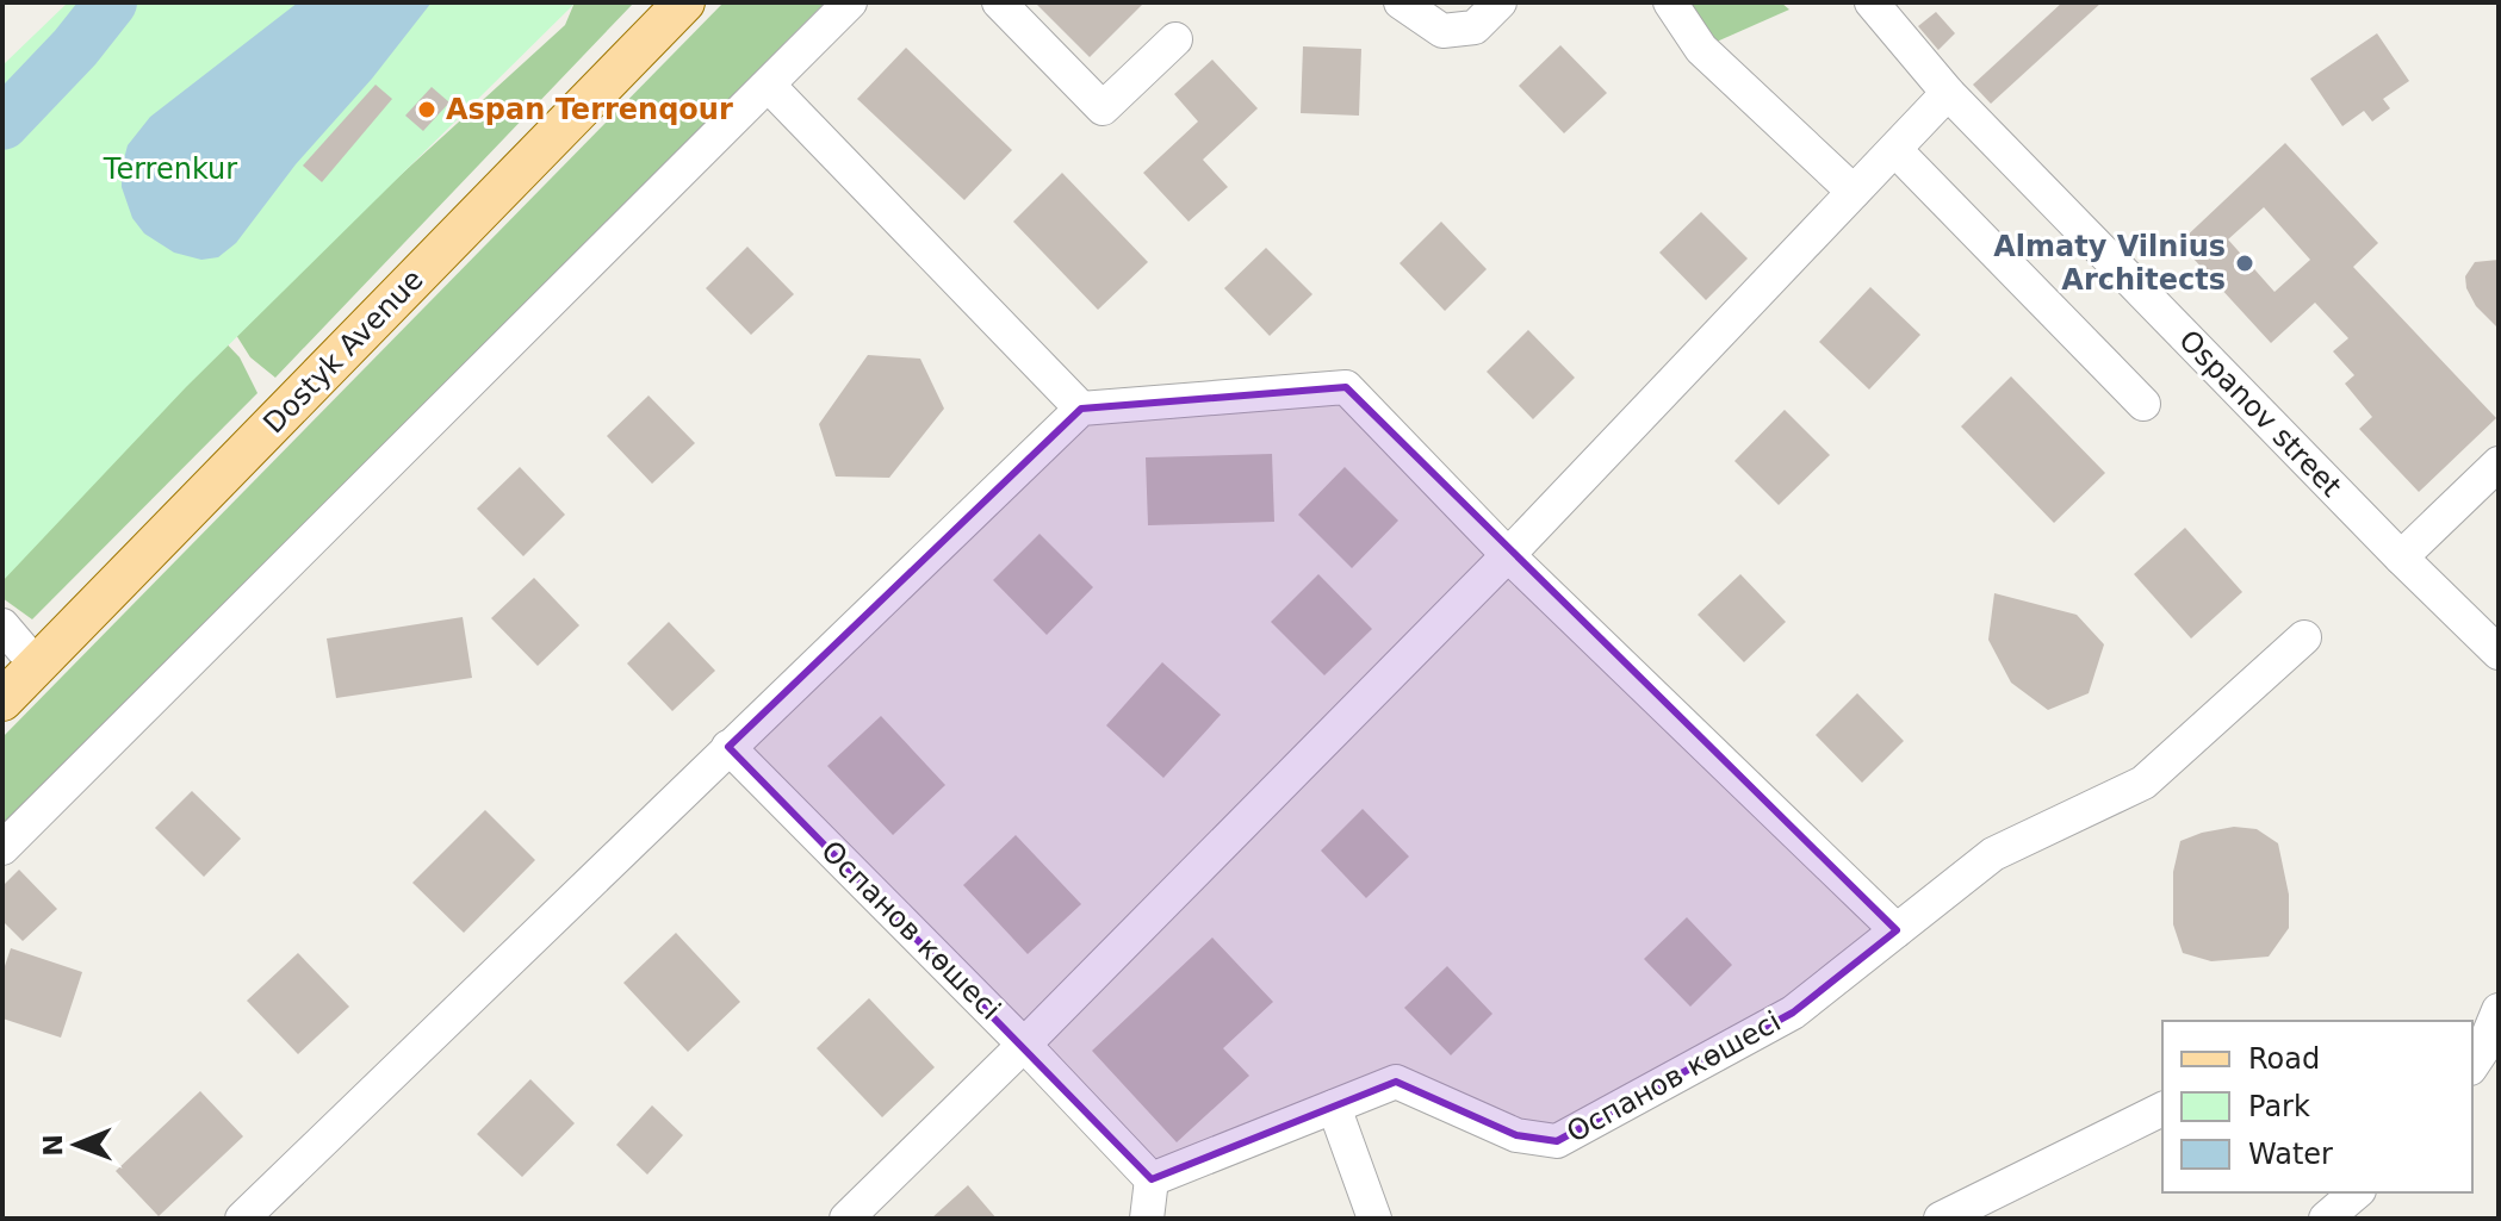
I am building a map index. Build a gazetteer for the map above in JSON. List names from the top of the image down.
{
  "streets": {
    "main road": ["Dostyk Avenue"],
    "street": ["Ospanov street", "Оспанов көшесі"]
  },
  "parks": ["Terrenkur"],
  "places": ["Aspan Terrenqour", "Almaty Vilnius Architects"],
  "legend": ["Road", "Park", "Water"],
  "north": "left"
}
